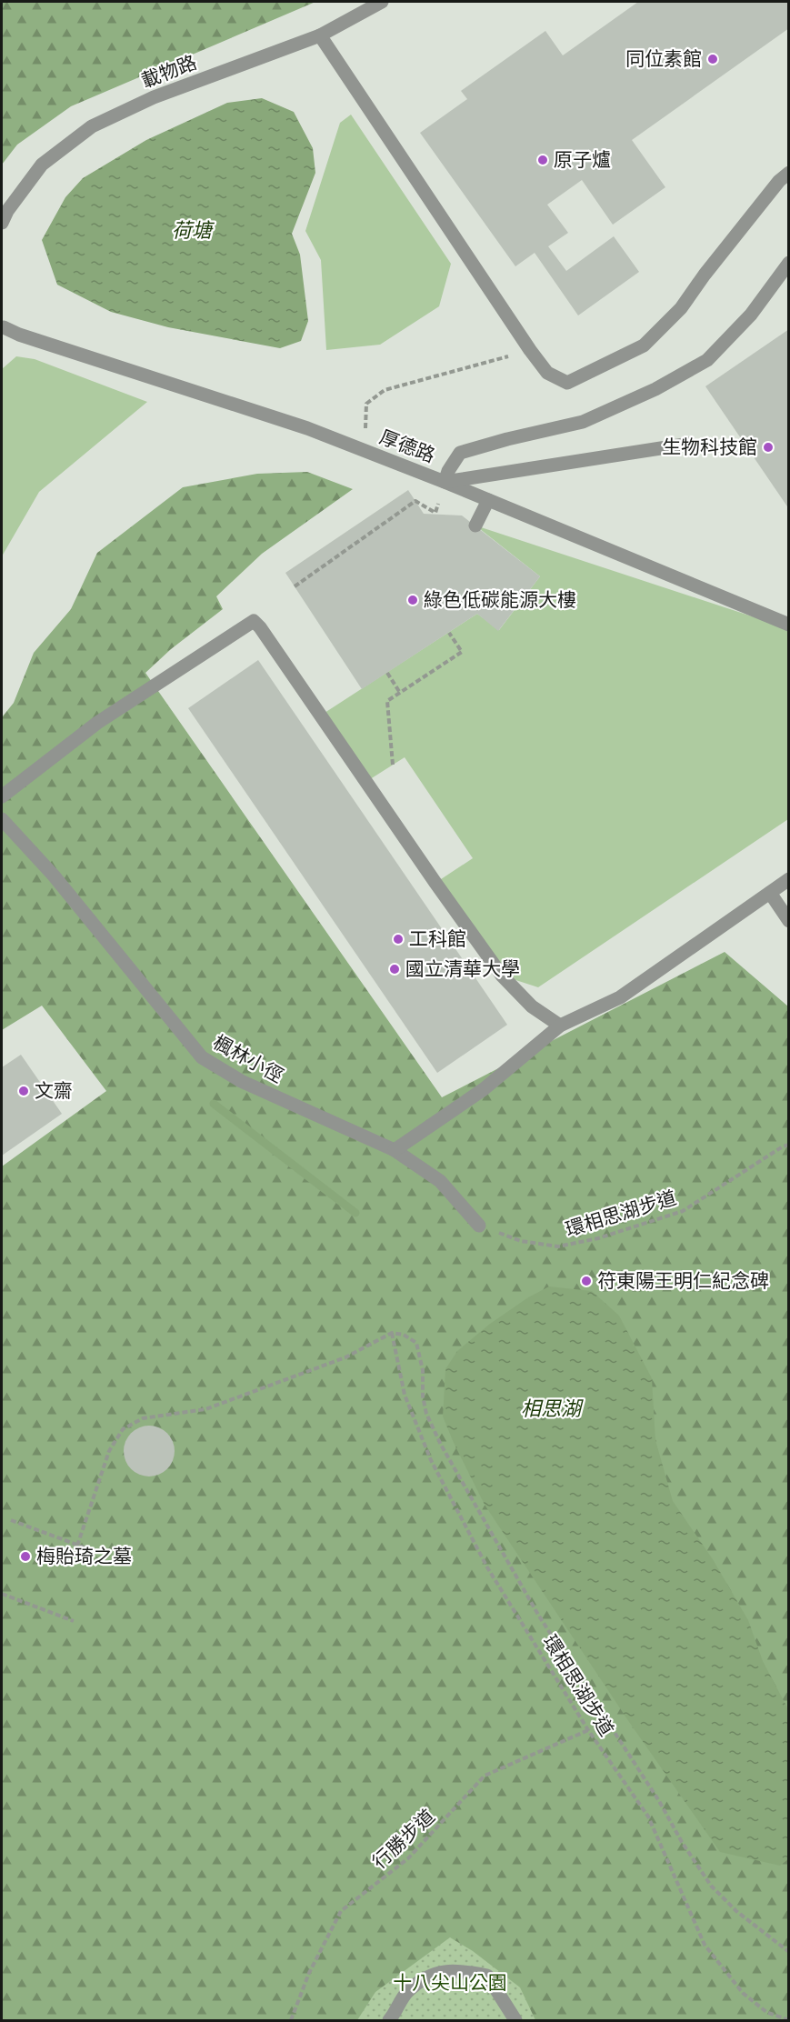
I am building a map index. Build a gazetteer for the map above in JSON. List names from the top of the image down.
{
  "streets": {
    "street": ["載物路", "厚德路", "楓林小徑"],
    "path": ["環相思湖步道", "行勝步道"]
  },
  "crossings": [
    ["楓林小徑", "環相思湖步道"],
    ["環相思湖步道", "行勝步道"]
  ],
  "water": ["荷塘", "相思湖"],
  "parks": ["十八尖山公園"],
  "places": [
    "同位素館",
    "原子爐",
    "生物科技館",
    "綠色低碳能源大樓",
    "工科館",
    "國立清華大學",
    "文齋",
    "符東陽王明仁紀念碑",
    "梅貽琦之墓"
  ]
}
